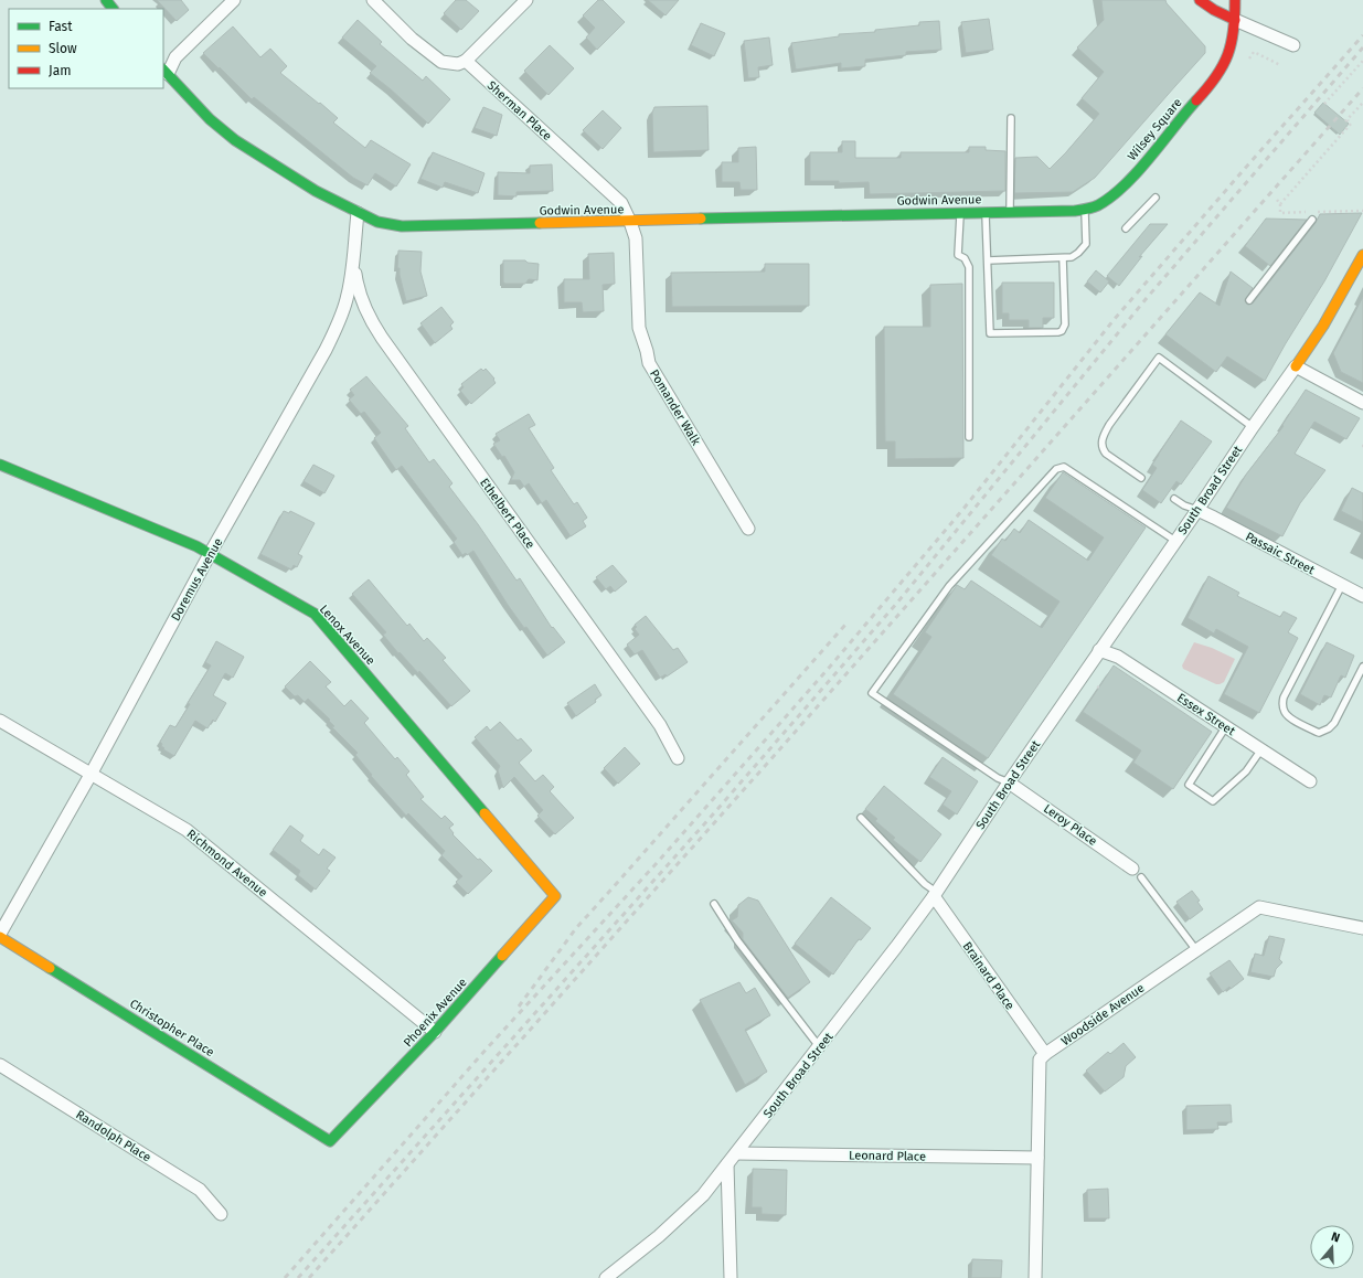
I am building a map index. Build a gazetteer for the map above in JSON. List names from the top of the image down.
{
  "streets": {
    "street": [
      "Sherman Place",
      "Wilsey Square",
      "Godwin Avenue",
      "Pomander Walk",
      "South Broad Street",
      "Ethelbert Place",
      "Passaic Street",
      "Doremus Avenue",
      "Lenox Avenue",
      "Essex Street",
      "Leroy Place",
      "Richmond Avenue",
      "Brainard Place",
      "Phoenix Avenue",
      "Woodside Avenue",
      "Christopher Place",
      "Randolph Place",
      "Leonard Place"
    ]
  },
  "crossings": [
    ["Sherman Place", "Godwin Avenue"],
    ["Sherman Place", "Pomander Walk"],
    ["Wilsey Square", "Godwin Avenue"],
    ["Godwin Avenue", "Pomander Walk"],
    ["Godwin Avenue", "Doremus Avenue"],
    ["South Broad Street", "Passaic Street"],
    ["South Broad Street", "Essex Street"],
    ["South Broad Street", "Leroy Place"],
    ["South Broad Street", "Brainard Place"],
    ["South Broad Street", "Leonard Place"],
    ["Ethelbert Place", "Doremus Avenue"],
    ["Doremus Avenue", "Lenox Avenue"],
    ["Doremus Avenue", "Richmond Avenue"],
    ["Lenox Avenue", "Phoenix Avenue"],
    ["Richmond Avenue", "Phoenix Avenue"],
    ["Brainard Place", "Woodside Avenue"],
    ["Phoenix Avenue", "Christopher Place"]
  ],
  "legend": ["Fast", "Slow", "Jam"],
  "north": "top"
}
